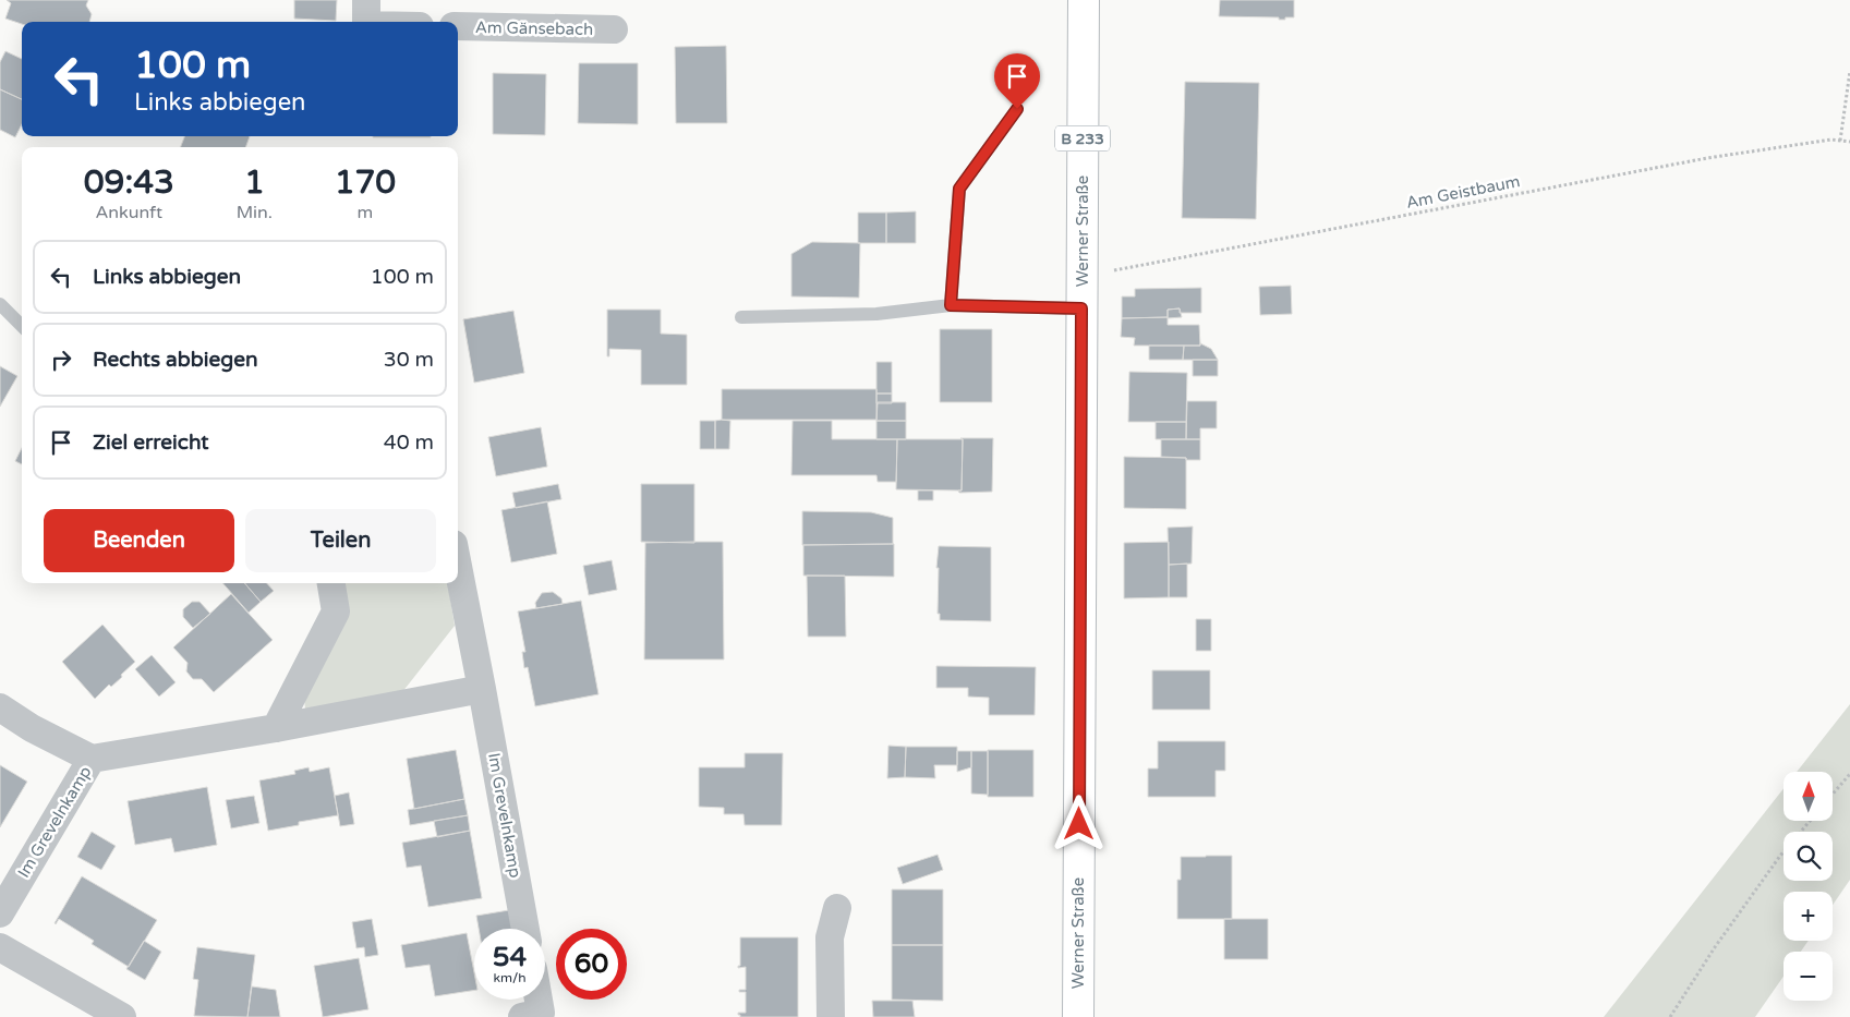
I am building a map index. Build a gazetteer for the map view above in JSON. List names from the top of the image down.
{
  "streets": {
    "main road": ["B 233", "Werner Straße"],
    "street": ["Am Gänsebach", "Im Grevelnkamp"],
    "path": ["Am Geistbaum"]
  },
  "crossings": [
    ["Am Geistbaum", "Werner Straße"]
  ],
  "north": "top",
  "page": {
    "turn": ["100 m", "Links abbiegen"],
    "eta": [
      "09:43",
      "Ankunft",
      "1",
      "Min.",
      "170",
      "m"
    ],
    "list": [
      {
        "name": "Links abbiegen",
        "value": "100 m"
      },
      {
        "name": "Rechts abbiegen",
        "value": "30 m"
      },
      {
        "name": "Ziel erreicht",
        "value": "40 m"
      }
    ],
    "buttons": ["Beenden", "Teilen"],
    "map_buttons": ["+", "−"],
    "speed": "54 km/h",
    "limit": "60"
  }
}
